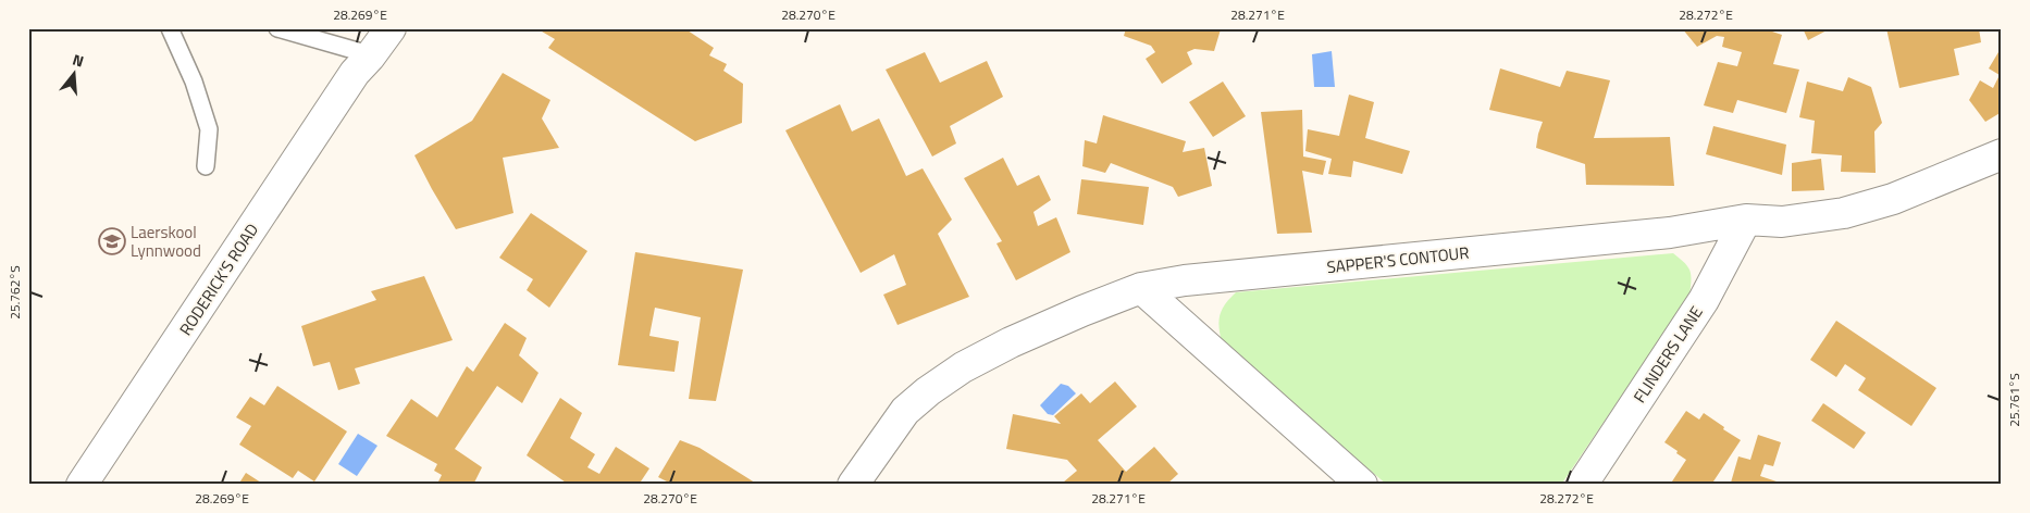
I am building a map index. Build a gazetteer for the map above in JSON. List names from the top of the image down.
{
  "streets": {
    "street": ["SAPPER'S CONTOUR", "RODERICK'S ROAD", "FLINDERS LANE"]
  },
  "crossings": [
    ["SAPPER'S CONTOUR", "FLINDERS LANE"]
  ],
  "places": {
    "school or university": ["Laerskool Lynnwood"]
  },
  "north": "top",
  "coordinates": [
    "28.269°E",
    "28.270°E",
    "28.271°E",
    "28.272°E",
    "25.762°S",
    "25.761°S"
  ]
}
